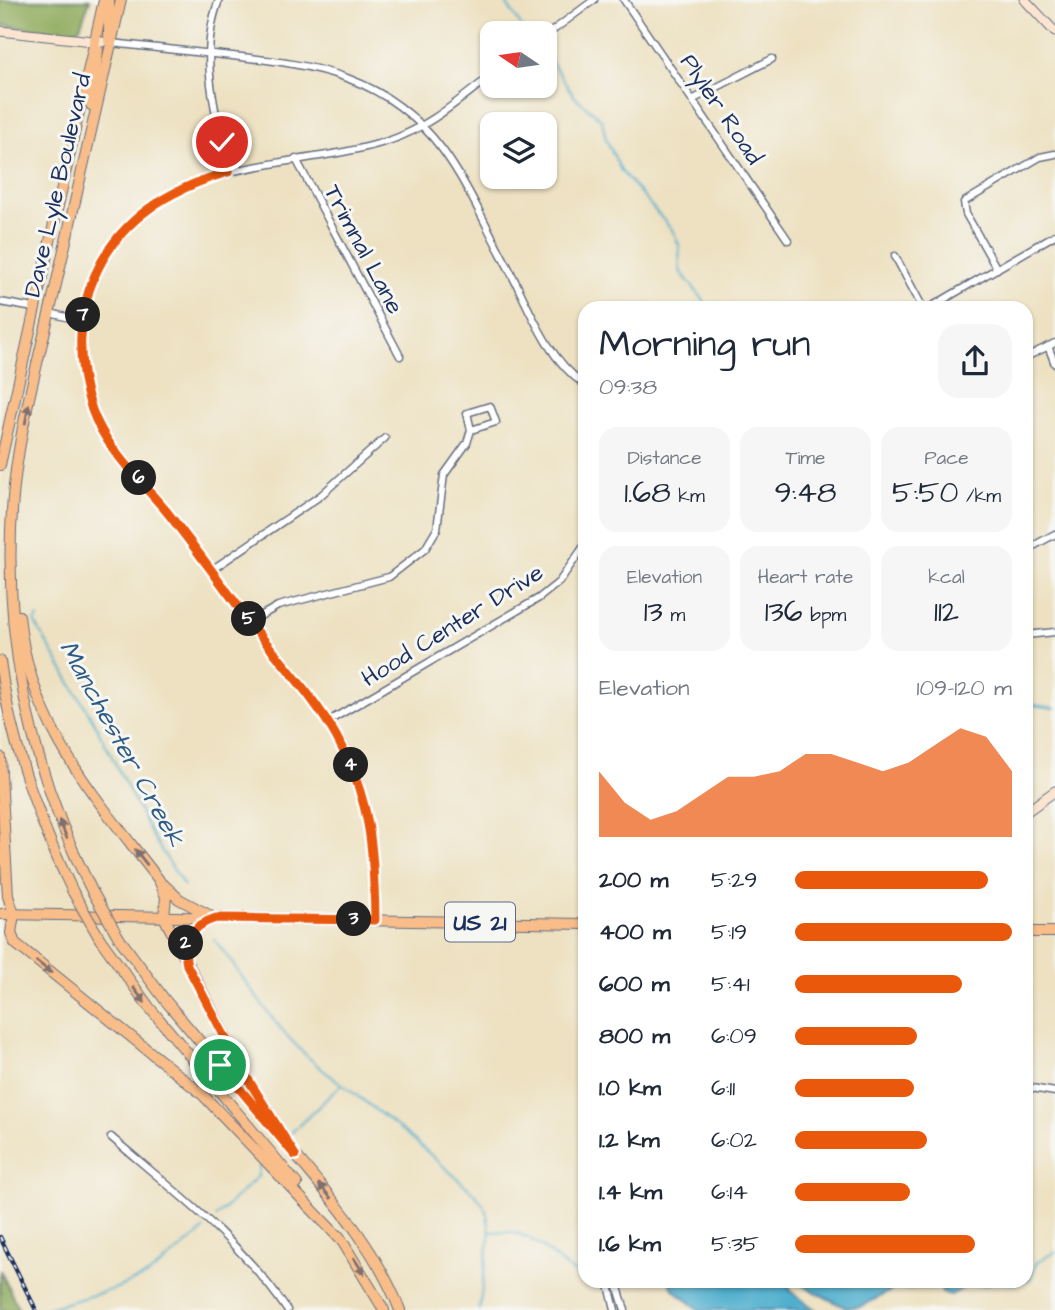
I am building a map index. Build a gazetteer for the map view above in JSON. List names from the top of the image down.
{
  "streets": {
    "main road": ["Dave Lyle Boulevard", "US 21"],
    "street": ["Plyler Road", "Trimnal Lane", "Hood Center Drive"]
  },
  "water": ["Manchester Creek"],
  "north": "left",
  "page": {
    "pins": [
      "7",
      "6",
      "5",
      "4",
      "3",
      "2"
    ],
    "heading": ["Morning run", "09:38"],
    "stats": [
      ["Distance", "1.68 km"],
      ["Time", "9:48"],
      ["Pace", "5:50 /km"],
      ["Elevation", "13 m"],
      ["Heart rate", "136 bpm"],
      ["kcal", "112"]
    ],
    "chart": ["Elevation", "109–120 m"],
    "list": [
      {
        "name": "200 m",
        "note": "5:29"
      },
      {
        "name": "400 m",
        "note": "5:19"
      },
      {
        "name": "600 m",
        "note": "5:41"
      },
      {
        "name": "800 m",
        "note": "6:09"
      },
      {
        "name": "1.0 km",
        "note": "6:11"
      },
      {
        "name": "1.2 km",
        "note": "6:02"
      },
      {
        "name": "1.4 km",
        "note": "6:14"
      },
      {
        "name": "1.6 km",
        "note": "5:35"
      }
    ]
  }
}
